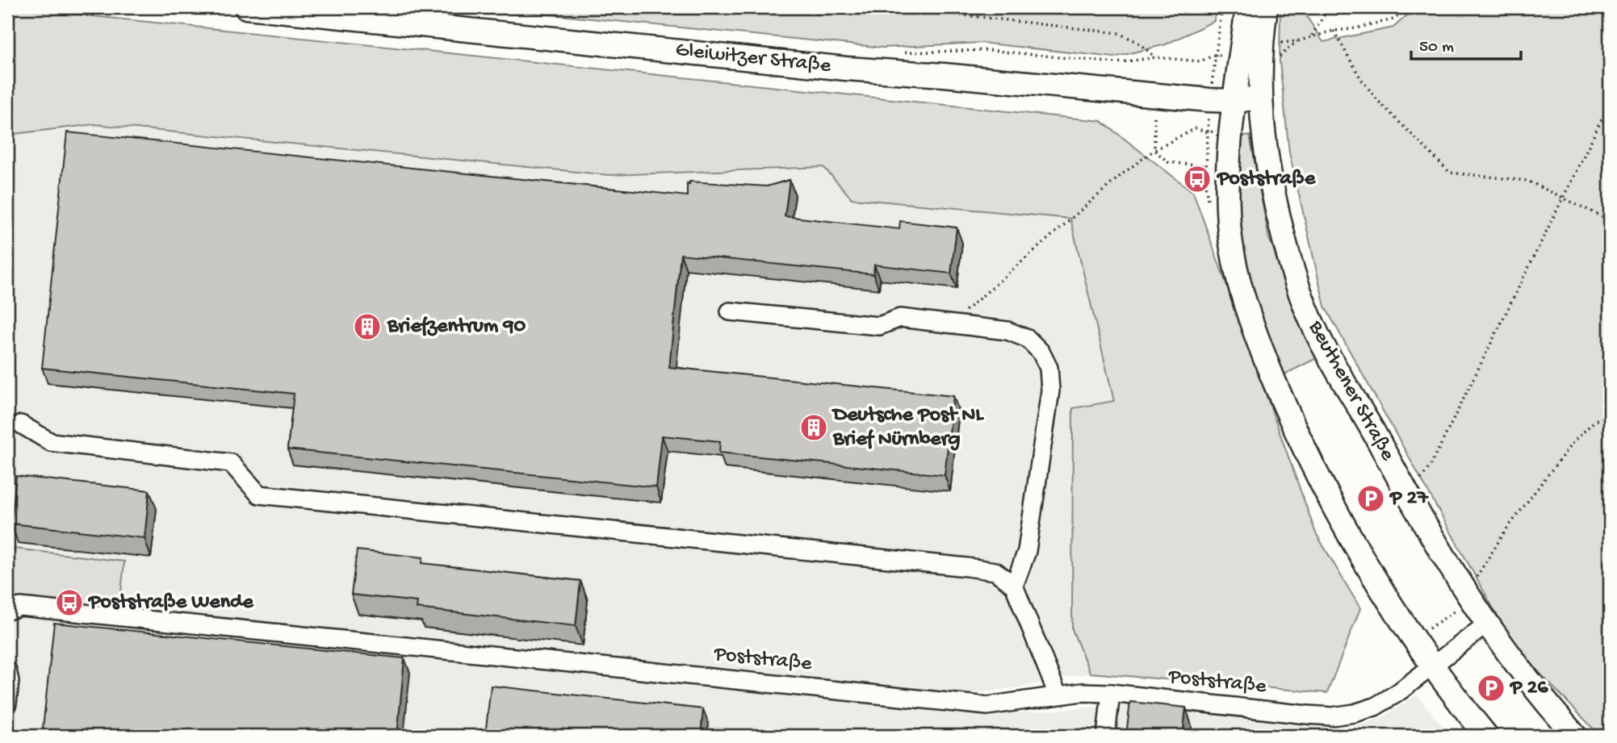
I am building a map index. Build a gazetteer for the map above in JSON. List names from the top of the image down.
{
  "streets": {
    "main road": ["Gleiwitzer Straße", "Beuthener Straße"],
    "street": ["Poststraße"]
  },
  "crossings": [
    ["Gleiwitzer Straße", "Beuthener Straße"],
    ["Beuthener Straße", "Poststraße"]
  ],
  "places": {
    "bus stop": ["Poststraße", "Poststraße Wende"],
    "building": ["Briefzentrum 90", "Deutsche Post NL Brief Nürnberg"],
    "parking": ["P 27", "P 26"]
  },
  "scale_bar": "50 m"
}
